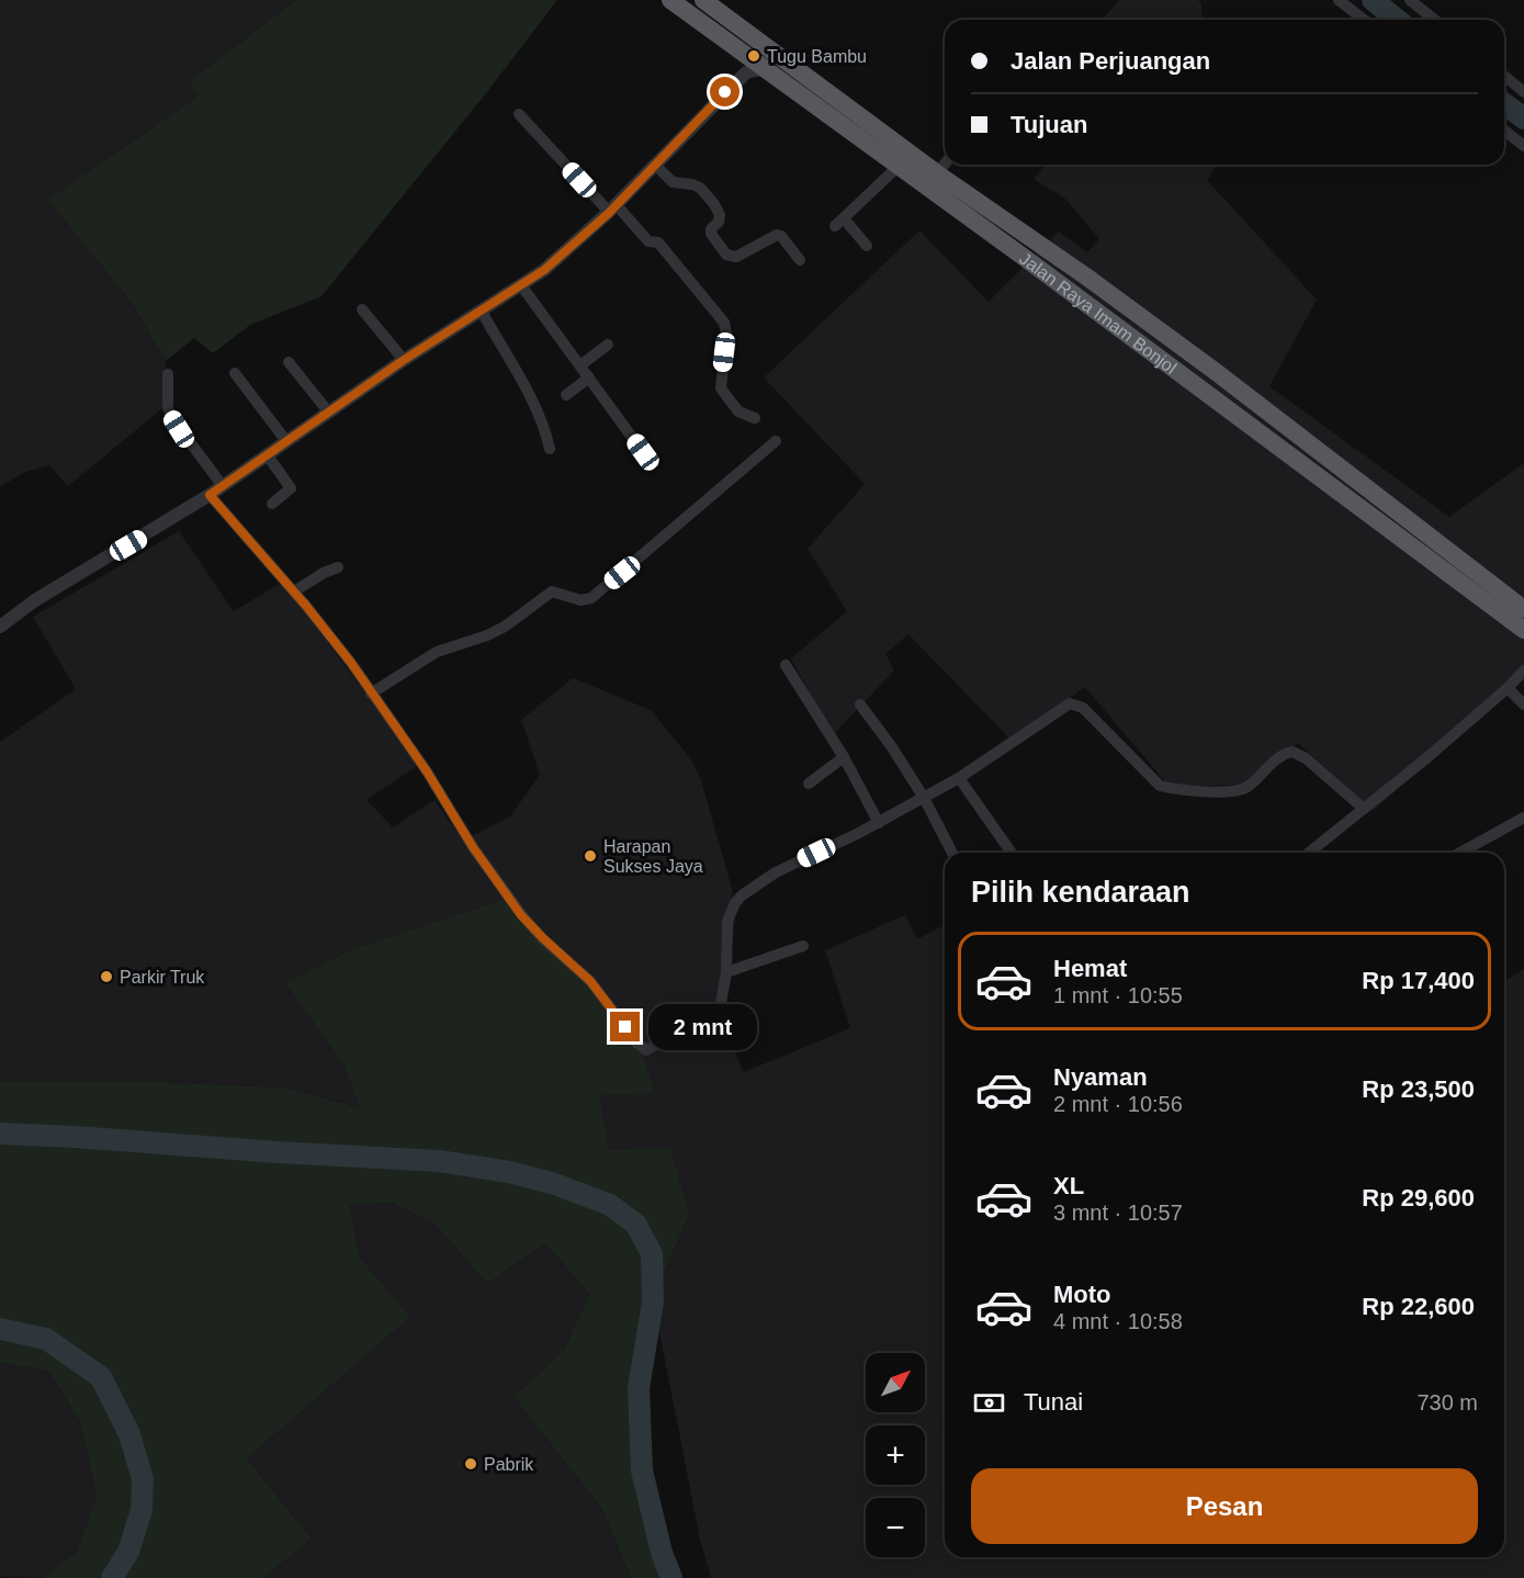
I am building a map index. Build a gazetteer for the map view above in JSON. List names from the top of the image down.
{
  "streets": {
    "highway": ["Jalan Raya Imam Bonjol"]
  },
  "places": [
    "Tugu Bambu",
    "Harapan Sukses Jaya",
    "Parkir Truk",
    "Pabrik"
  ],
  "north": "top right",
  "page": {
    "banner": ["Jalan Perjuangan", "Tujuan"],
    "heading": "Pilih kendaraan",
    "list": [
      {
        "name": "Hemat",
        "note": "1 mnt · 10:55",
        "value": "Rp 17,400"
      },
      {
        "name": "Nyaman",
        "note": "2 mnt · 10:56",
        "value": "Rp 23,500"
      },
      {
        "name": "XL",
        "note": "3 mnt · 10:57",
        "value": "Rp 29,600"
      },
      {
        "name": "Moto",
        "note": "4 mnt · 10:58",
        "value": "Rp 22,600"
      }
    ],
    "bubble": "2 mnt",
    "map_buttons": ["+", "−"],
    "pay": ["Tunai", "730 m"],
    "buttons": "Pesan"
  }
}
